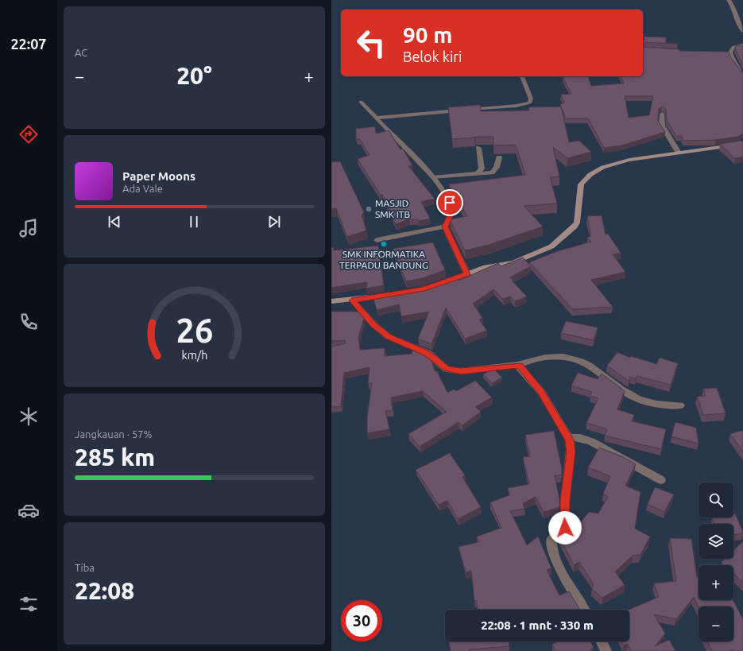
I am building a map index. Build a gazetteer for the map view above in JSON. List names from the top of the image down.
{
  "places": ["MASJID SMK ITB", "SMK INFORMATIKA TERPADU BANDUNG"],
  "page": {
    "tabs": "22:07",
    "tile": [
      "AC",
      ["Jangkauan · 57%", "285 km"],
      ["Tiba", "22:08"]
    ],
    "turn": ["90 m", "Belok kiri"],
    "heat": ["−", "20°", "+"],
    "song": ["Paper Moons", "Ada Vale"],
    "map_buttons": ["+", "−"],
    "limit": "30",
    "trip": "22:08 · 1 mnt · 330 m",
    "gauge": ["26", "km/h"]
  }
}
